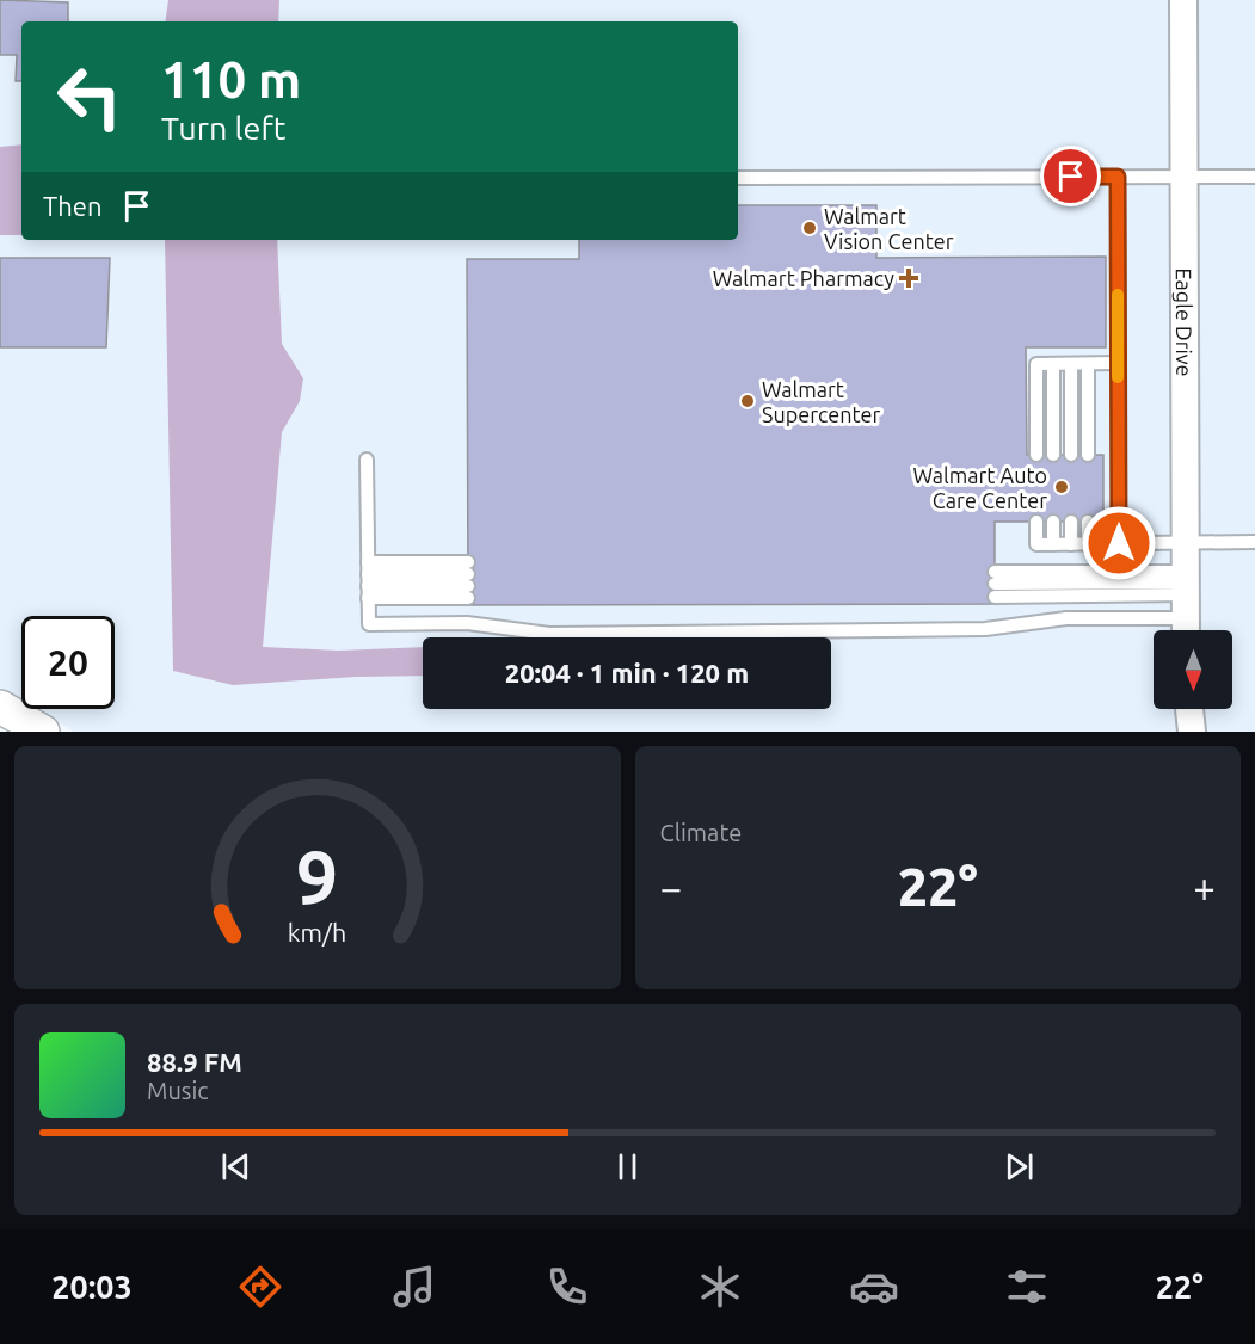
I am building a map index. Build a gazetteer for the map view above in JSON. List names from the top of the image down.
{
  "streets": {
    "street": ["Eagle Drive"]
  },
  "places": {
    "other": ["Walmart Vision Center", "Walmart Supercenter", "Walmart Auto Care Center"],
    "health": ["Walmart Pharmacy"]
  },
  "north": "bottom",
  "page": {
    "turn": ["110 m", "Turn left"],
    "then": "Then",
    "limit": "20",
    "trip": "20:04 · 1 min · 120 m",
    "tile": "Climate",
    "heat": ["−", "22°", "+"],
    "song": ["88.9 FM", "Music"],
    "tabs": ["20:03", "22°"],
    "gauge": ["9", "km/h"]
  }
}
